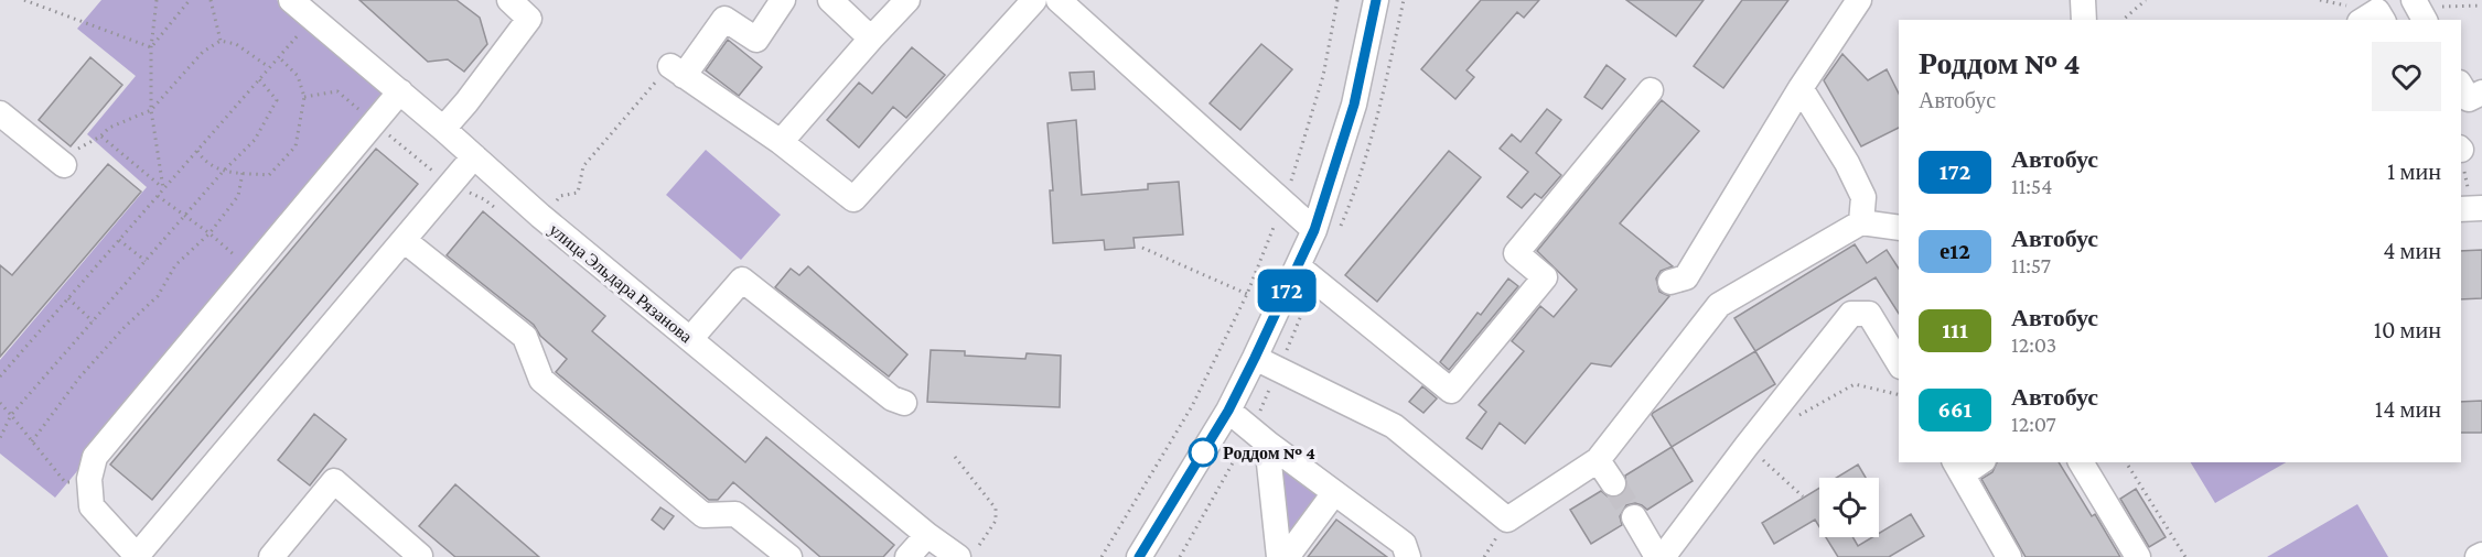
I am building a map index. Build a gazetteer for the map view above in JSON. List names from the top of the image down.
{
  "streets": {
    "street": ["улица Эльдара Рязанова"]
  },
  "places": ["Роддом № 4"],
  "lines": ["bus line 172"],
  "page": {
    "on_map": "172",
    "heading": ["Роддом № 4", "Автобус"],
    "list": [
      {
        "mark": "172",
        "name": "Автобус",
        "note": "11:54",
        "value": "1 мин"
      },
      {
        "mark": "е12",
        "name": "Автобус",
        "note": "11:57",
        "value": "4 мин"
      },
      {
        "mark": "111",
        "name": "Автобус",
        "note": "12:03",
        "value": "10 мин"
      },
      {
        "mark": "661",
        "name": "Автобус",
        "note": "12:07",
        "value": "14 мин"
      }
    ]
  }
}
